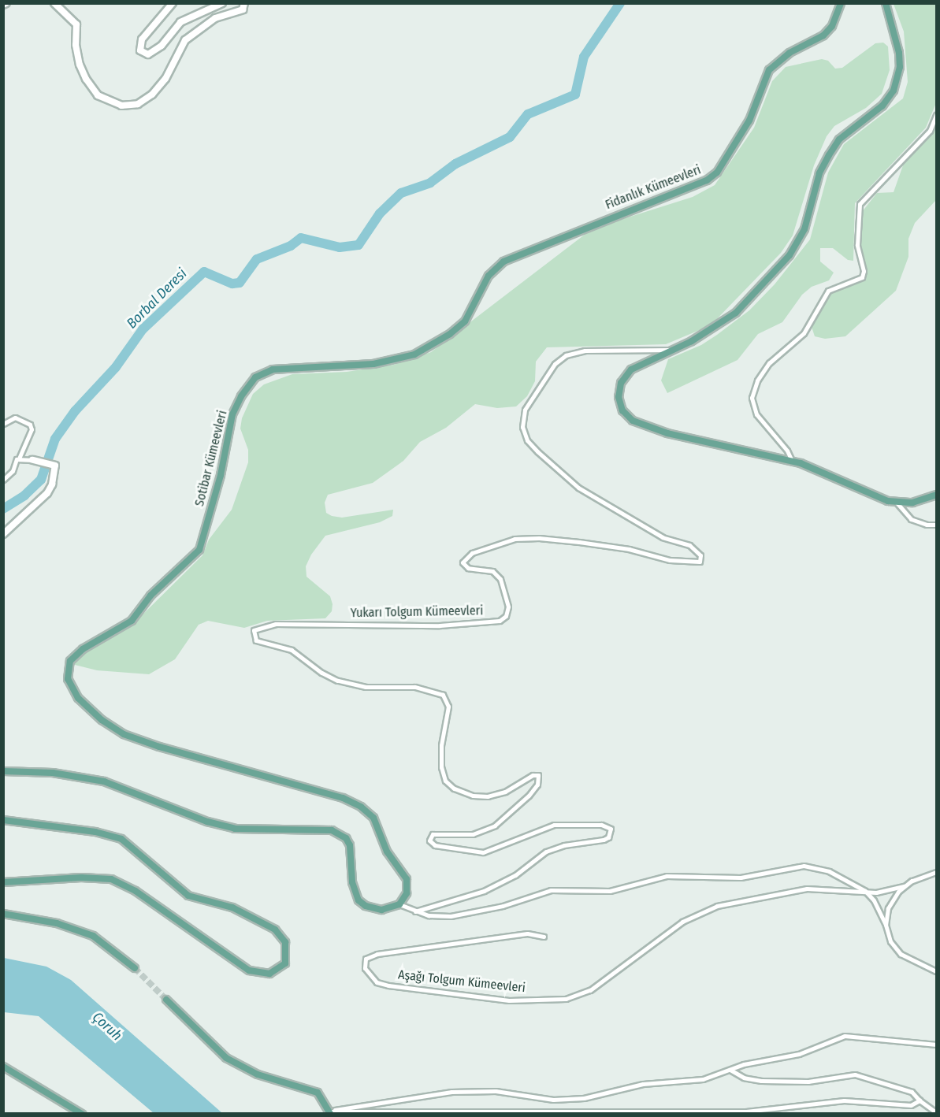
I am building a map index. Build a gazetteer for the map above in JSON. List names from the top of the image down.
{
  "streets": {
    "main road": ["Fidanlık Kümeevleri", "Sotibar Kümeevleri"],
    "street": ["Yukarı Tolgum Kümeevleri", "Aşağı Tolgum Kümeevleri"]
  },
  "crossings": [
    ["Fidanlık Kümeevleri", "Sotibar Kümeevleri"],
    ["Sotibar Kümeevleri", "Aşağı Tolgum Kümeevleri"],
    ["Yukarı Tolgum Kümeevleri", "Aşağı Tolgum Kümeevleri"]
  ],
  "water": ["Borbal Deresi", "Çoruh"]
}
